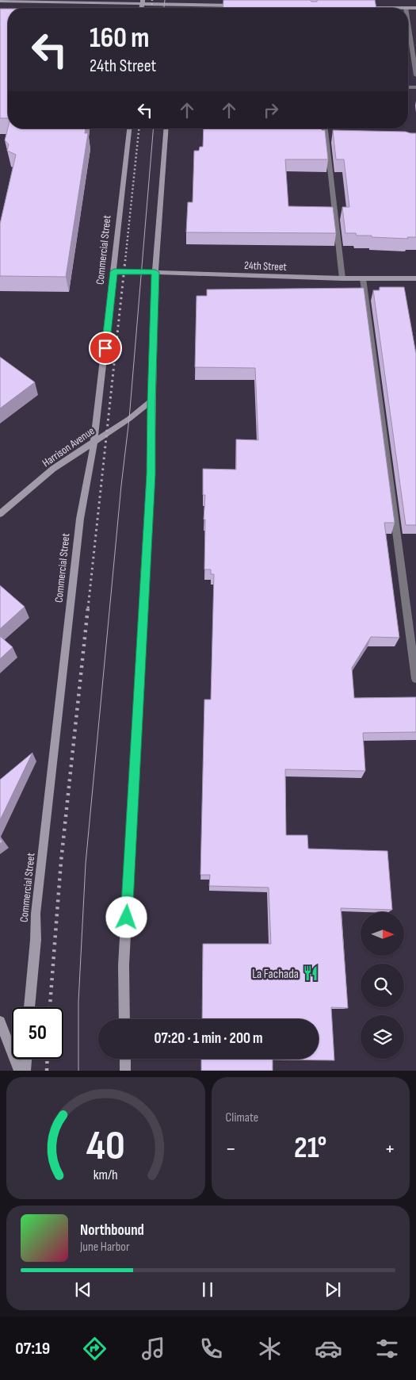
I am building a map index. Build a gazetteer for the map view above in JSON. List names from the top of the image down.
{
  "streets": {
    "main road": ["Commercial Street", "24th Street", "Harrison Avenue"]
  },
  "crossings": [
    ["Commercial Street", "24th Street"],
    ["Commercial Street", "Harrison Avenue"]
  ],
  "places": {
    "restaurant": ["La Fachada"]
  },
  "north": "right",
  "page": {
    "turn": ["160 m", "24th Street"],
    "limit": "50",
    "trip": "07:20 · 1 min · 200 m",
    "tile": "Climate",
    "heat": ["−", "21°", "+"],
    "song": ["Northbound", "June Harbor"],
    "tabs": "07:19",
    "gauge": ["40", "km/h"]
  }
}
